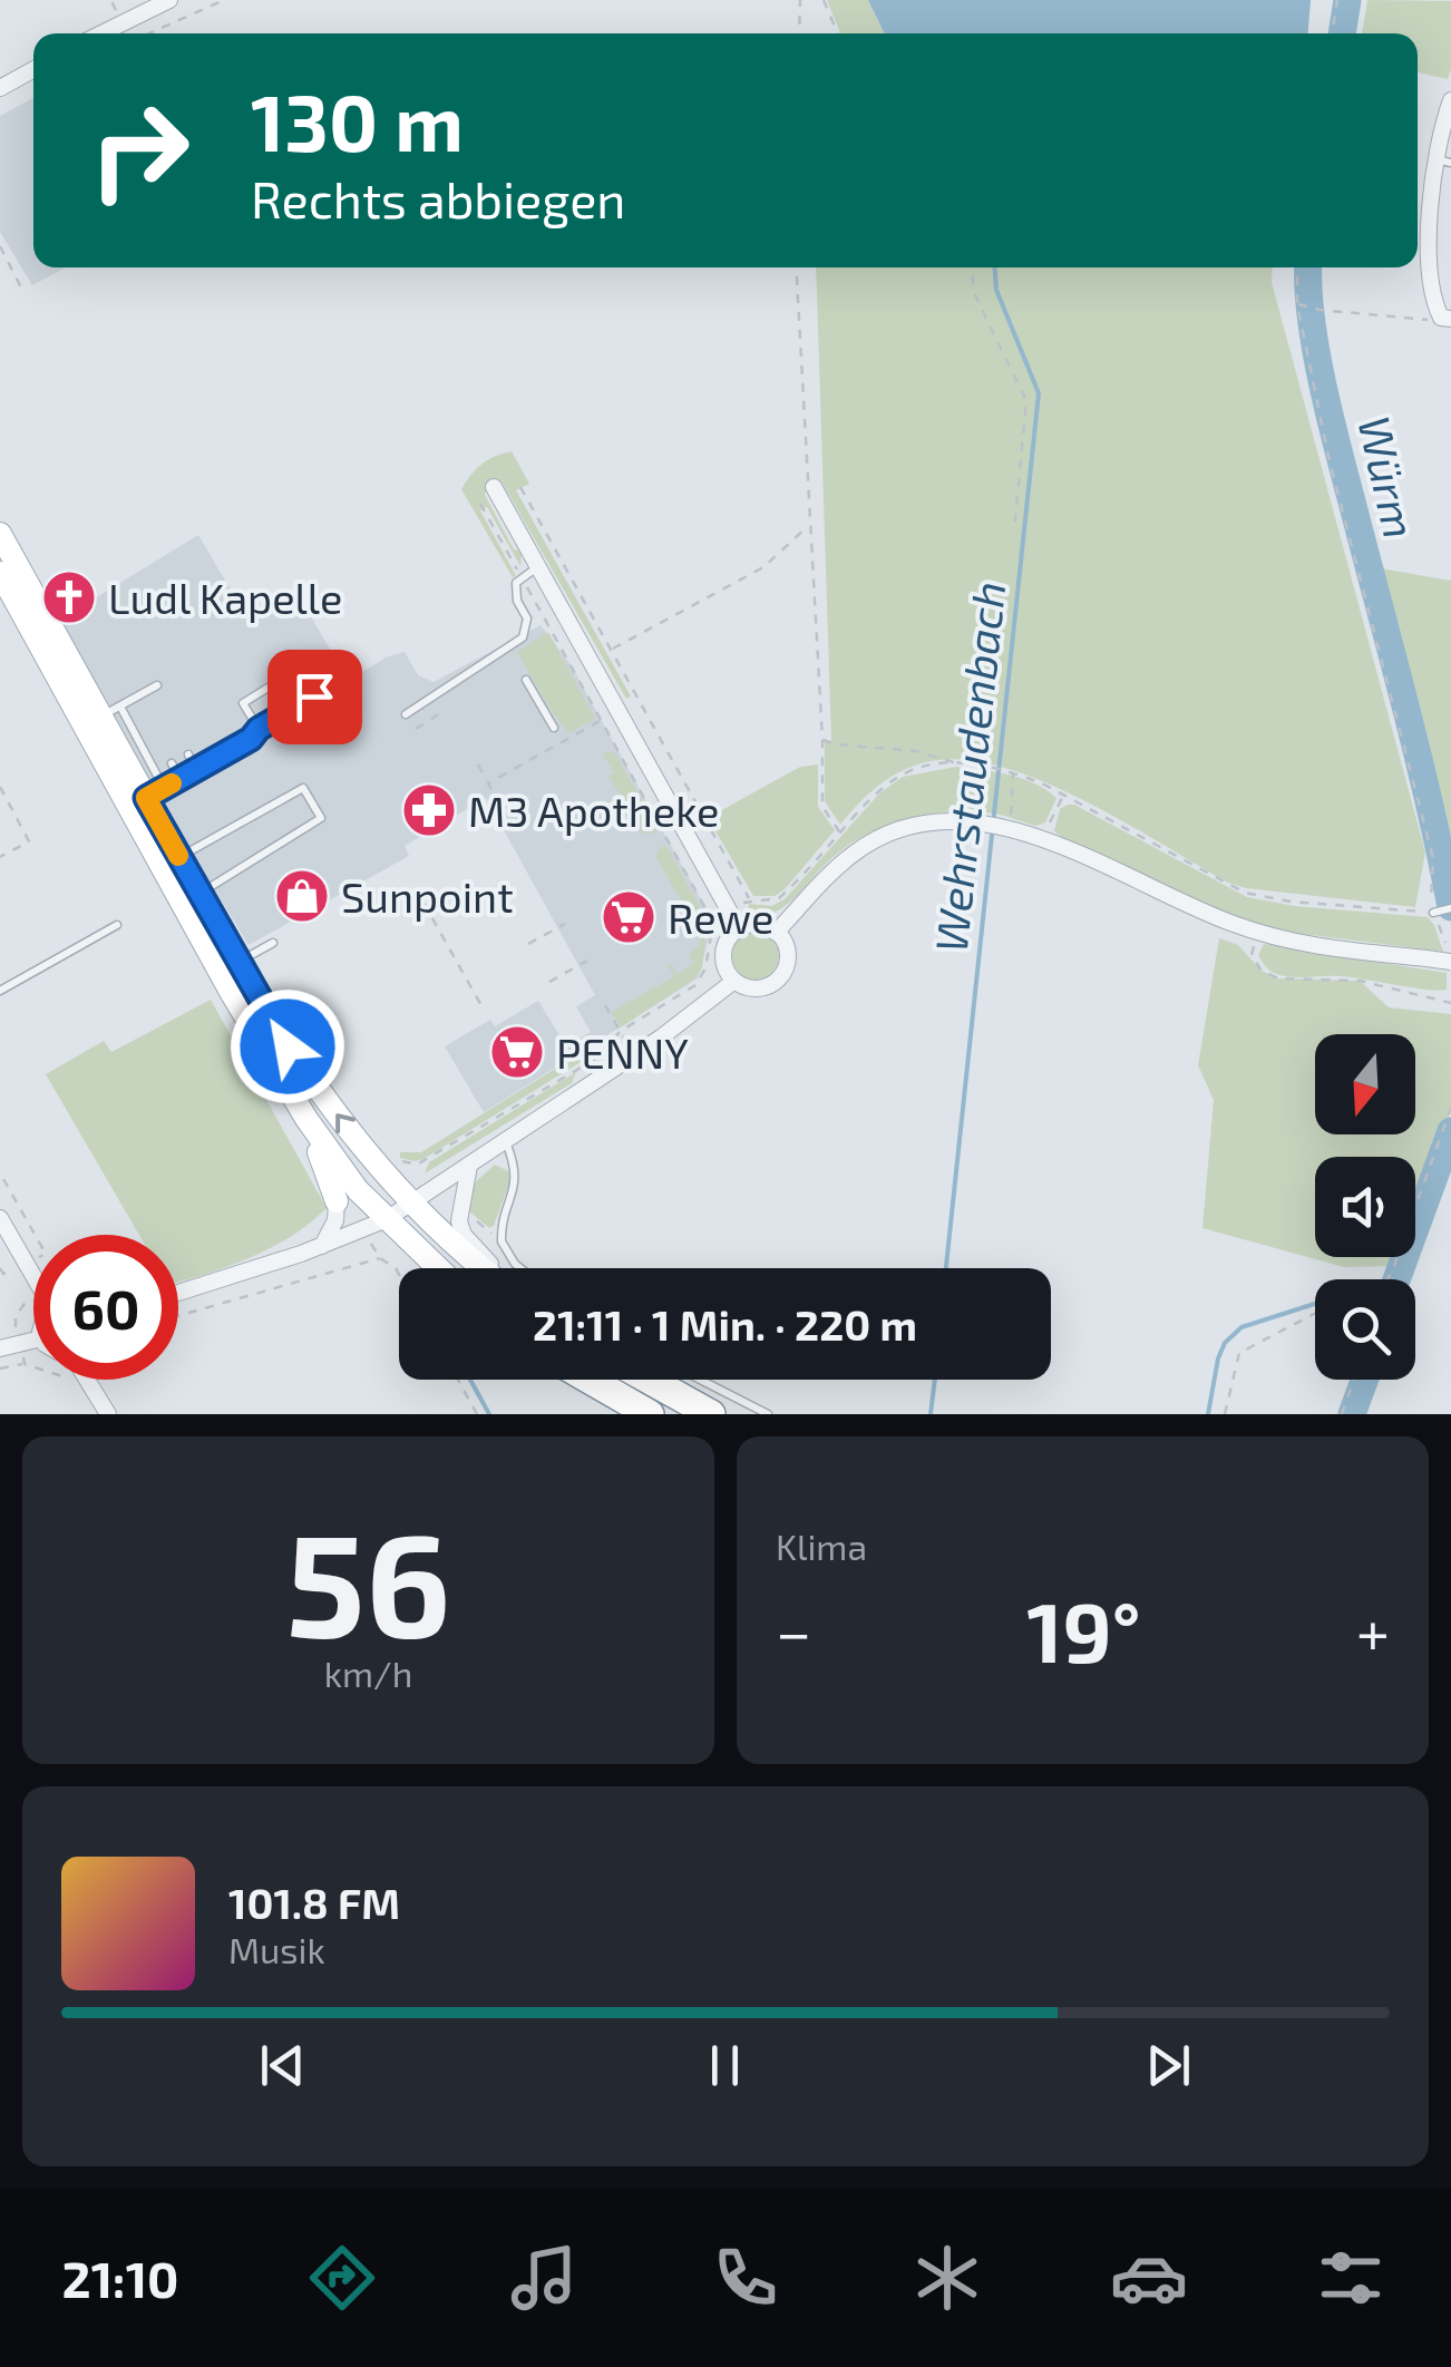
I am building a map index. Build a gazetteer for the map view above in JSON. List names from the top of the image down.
{
  "water": ["Würm", "Wehrstaudenbach"],
  "places": {
    "church": ["Ludl Kapelle"],
    "pharmacy": ["M3 Apotheke"],
    "shop": ["Sunpoint"],
    "supermarket": ["Rewe", "PENNY"]
  },
  "north": "bottom",
  "page": {
    "turn": ["130 m", "Rechts abbiegen"],
    "limit": "60",
    "trip": "21:11 · 1 Min. · 220 m",
    "tile": [
      ["56", "km/h"],
      "Klima"
    ],
    "heat": ["−", "19°", "+"],
    "song": ["101.8 FM", "Musik"],
    "tabs": "21:10"
  }
}
